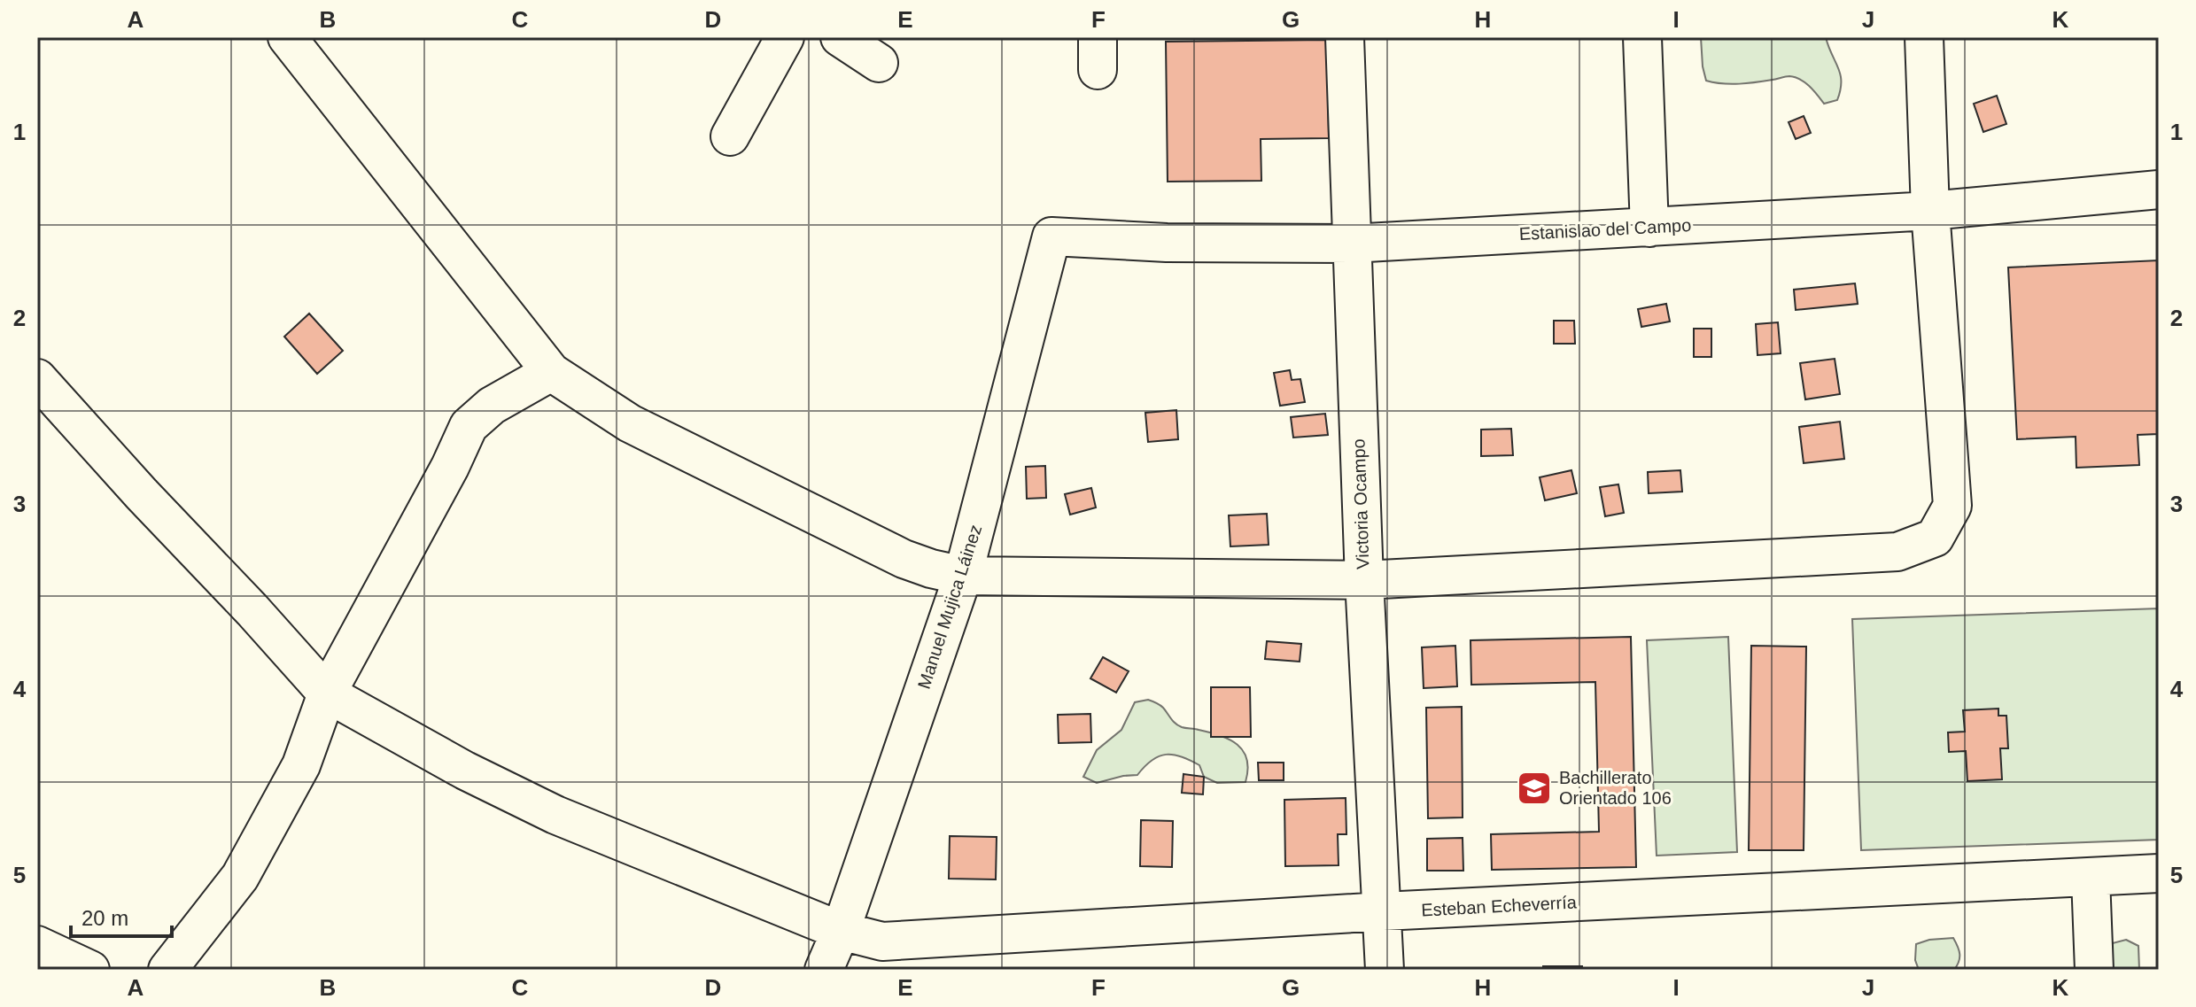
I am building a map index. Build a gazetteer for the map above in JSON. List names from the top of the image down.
{
  "streets": {
    "street": [
      "Estanislao del Campo",
      "Victoria Ocampo",
      "Manuel Mujica Láinez",
      "Esteban Echeverría"
    ]
  },
  "crossings": [
    ["Estanislao del Campo", "Victoria Ocampo"],
    ["Estanislao del Campo", "Manuel Mujica Láinez"],
    ["Victoria Ocampo", "Esteban Echeverría"],
    ["Manuel Mujica Láinez", "Esteban Echeverría"]
  ],
  "places": {
    "school or university": ["Bachillerato Orientado 106"]
  },
  "scale_bar": "20 m",
  "grid": {
    "columns": [
      "A",
      "B",
      "C",
      "D",
      "E",
      "F",
      "G",
      "H",
      "I",
      "J",
      "K"
    ],
    "rows": [
      "1",
      "2",
      "3",
      "4",
      "5"
    ]
  }
}
